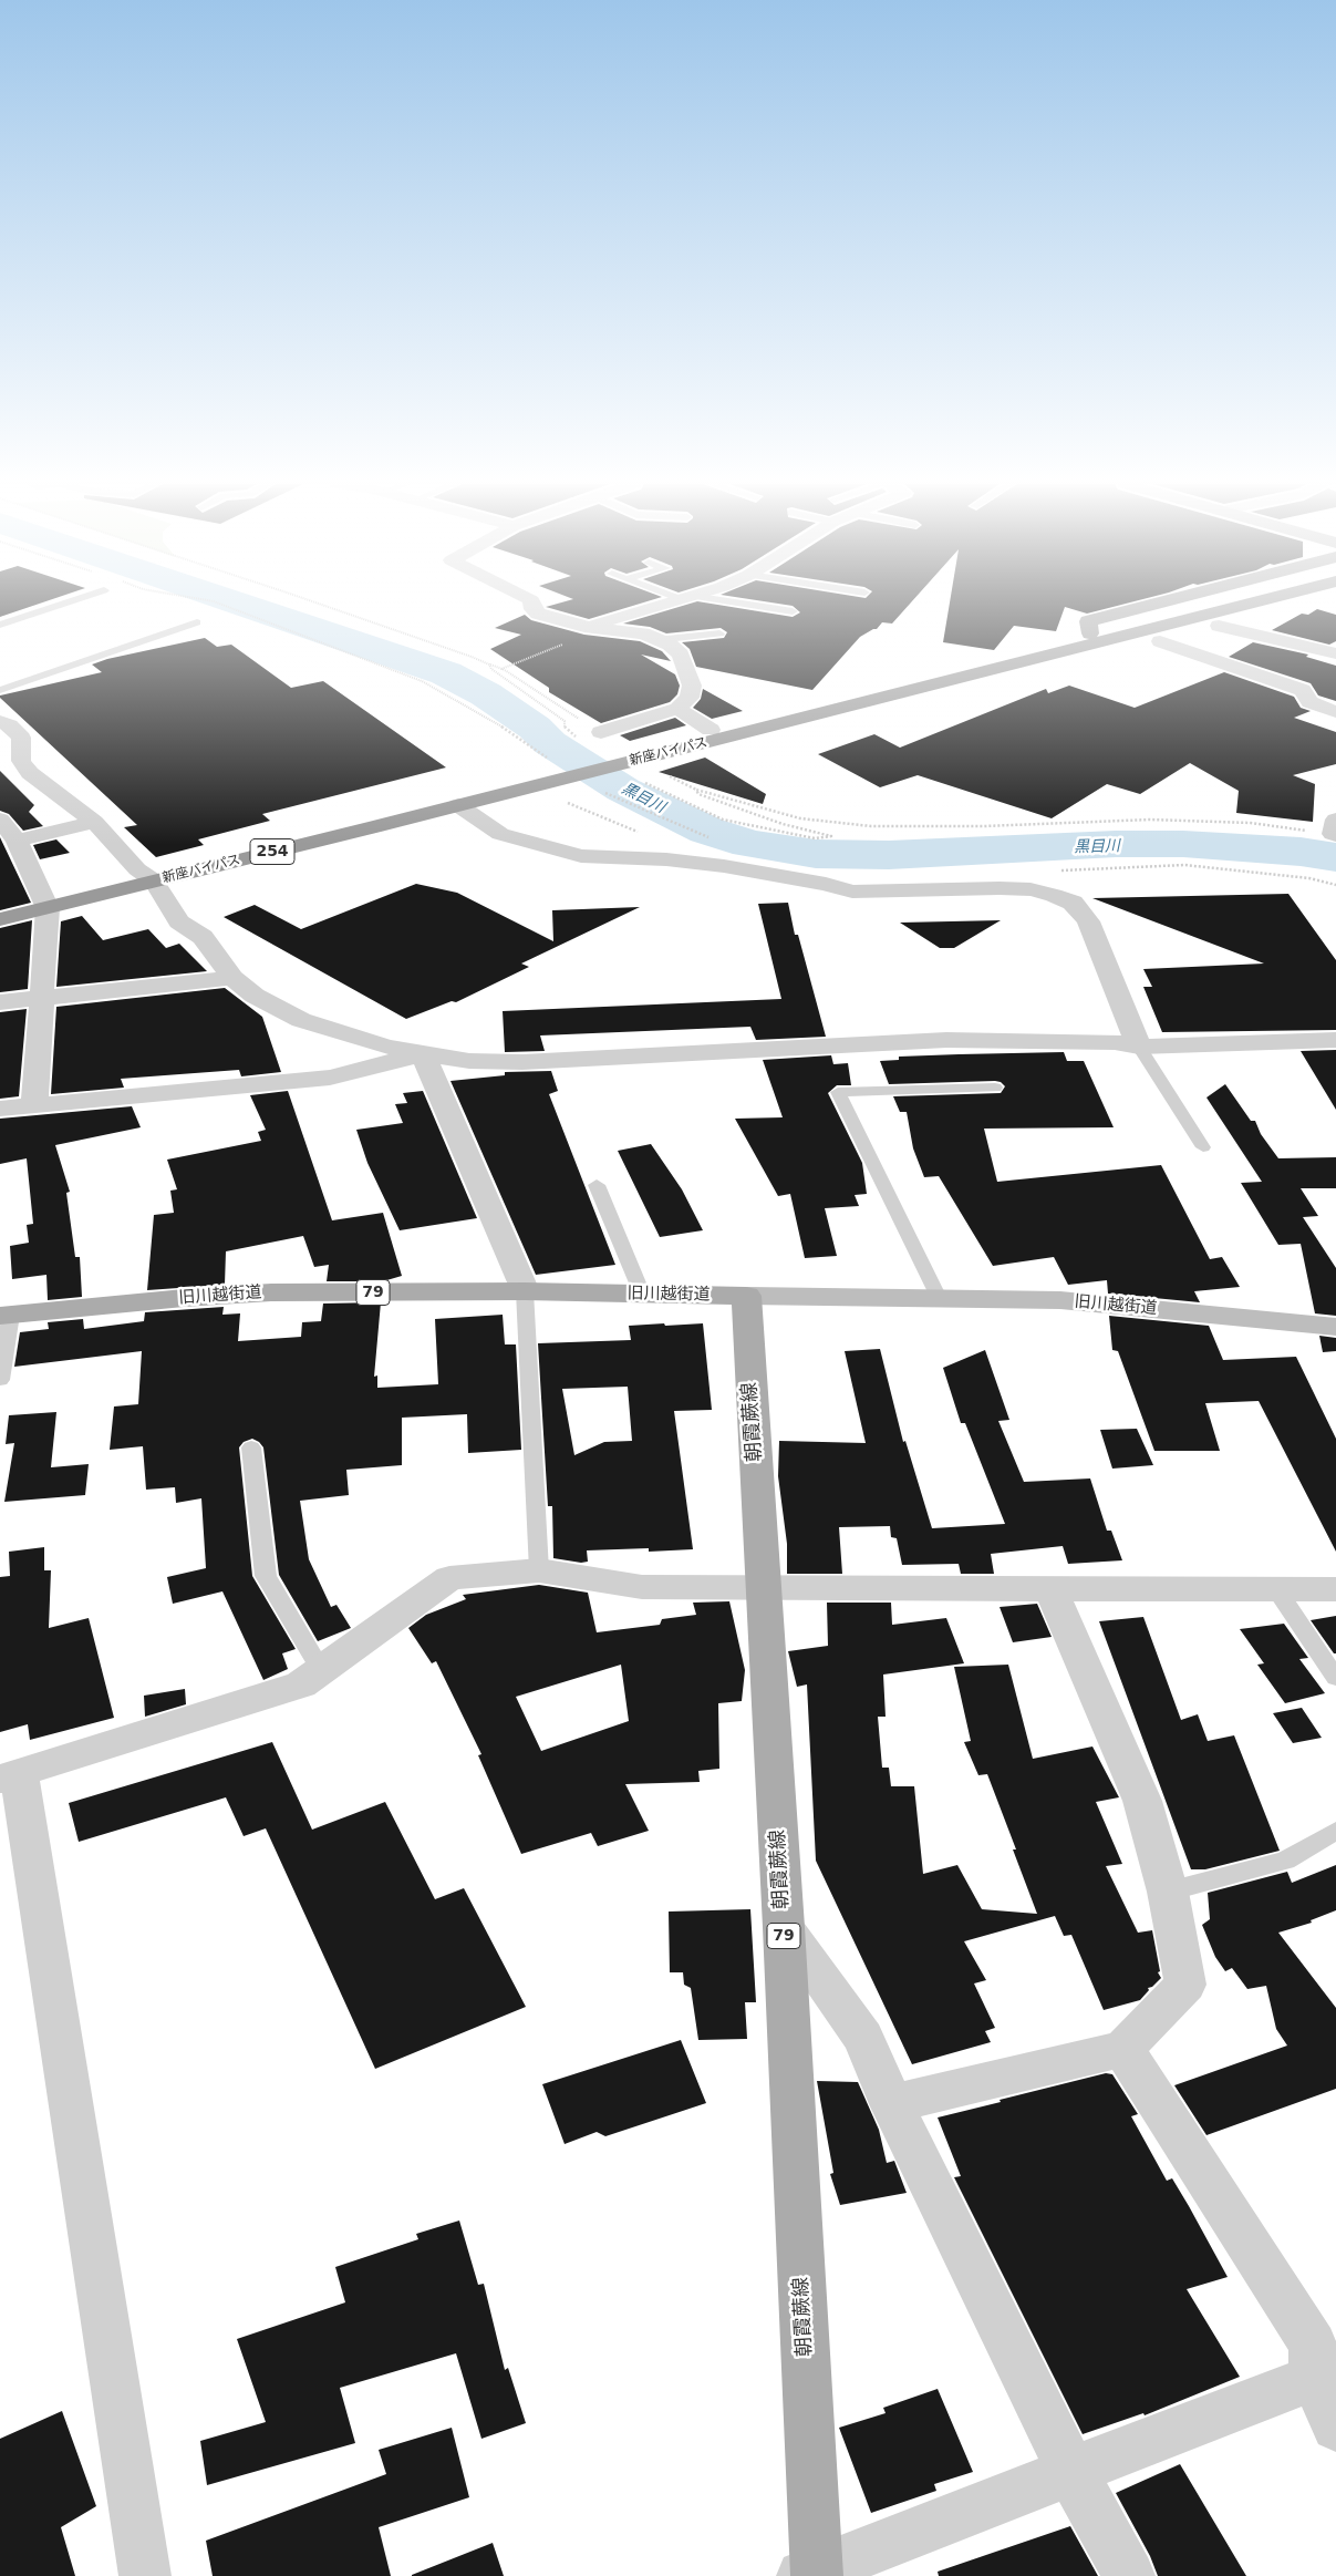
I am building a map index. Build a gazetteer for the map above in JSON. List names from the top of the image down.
{
  "streets": {
    "highway": ["新座バイパス", "254"],
    "main road": ["79", "旧川越街道", "朝霞蕨線"]
  },
  "crossings": [
    ["旧川越街道", "朝霞蕨線"]
  ],
  "water": ["黒目川"]
}
